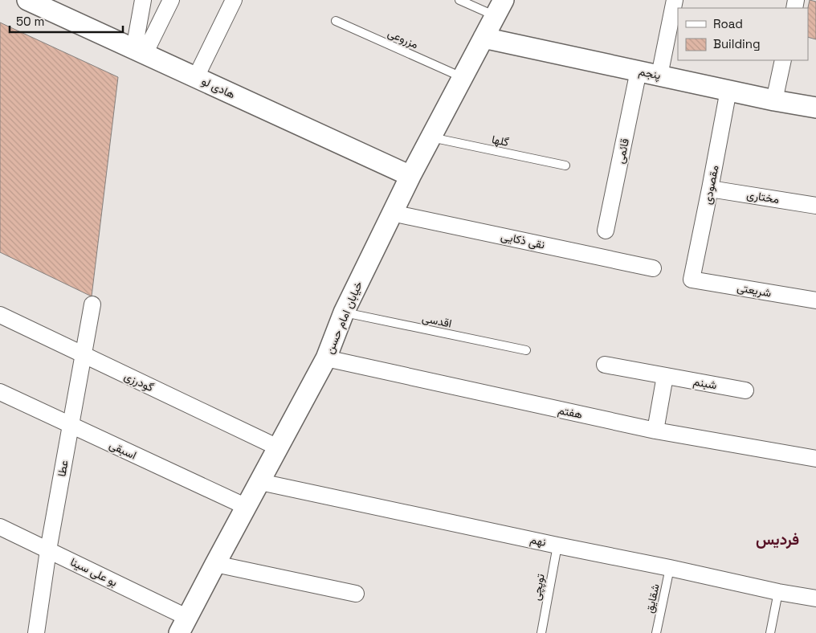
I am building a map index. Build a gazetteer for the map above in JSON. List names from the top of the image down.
{
  "streets": {
    "street": [
      "پنجم",
      "هادی لو",
      "قائمی",
      "مقصودی",
      "مختاری",
      "نقی ذکایی",
      "شریعتی",
      "خیابان امام حسن",
      "گودرزی",
      "شبنم",
      "هفتم",
      "اسبقی",
      "عطا",
      "نهم",
      "بو علی سینا"
    ],
    "lane": [
      "مزروعی",
      "گلها",
      "اقدسی",
      "توپچی",
      "شقایق"
    ]
  },
  "crossings": [
    ["مزروعی", "خیابان امام حسن"],
    ["پنجم", "قائمی"],
    ["پنجم", "مقصودی"],
    ["پنجم", "خیابان امام حسن"],
    ["هادی لو", "خیابان امام حسن"],
    ["گلها", "خیابان امام حسن"],
    ["مقصودی", "مختاری"],
    ["مقصودی", "شریعتی"],
    ["نقی ذکایی", "خیابان امام حسن"],
    ["خیابان امام حسن", "اقدسی"],
    ["خیابان امام حسن", "گودرزی"],
    ["خیابان امام حسن", "هفتم"],
    ["خیابان امام حسن", "اسبقی"],
    ["خیابان امام حسن", "نهم"],
    ["خیابان امام حسن", "بو علی سینا"],
    ["گودرزی", "عطا"],
    ["اسبقی", "عطا"],
    ["عطا", "بو علی سینا"],
    ["نهم", "توپچی"],
    ["نهم", "شقایق"]
  ],
  "districts": ["فردیس"],
  "legend": ["Road", "Building"],
  "scale_bar": "50 m"
}
